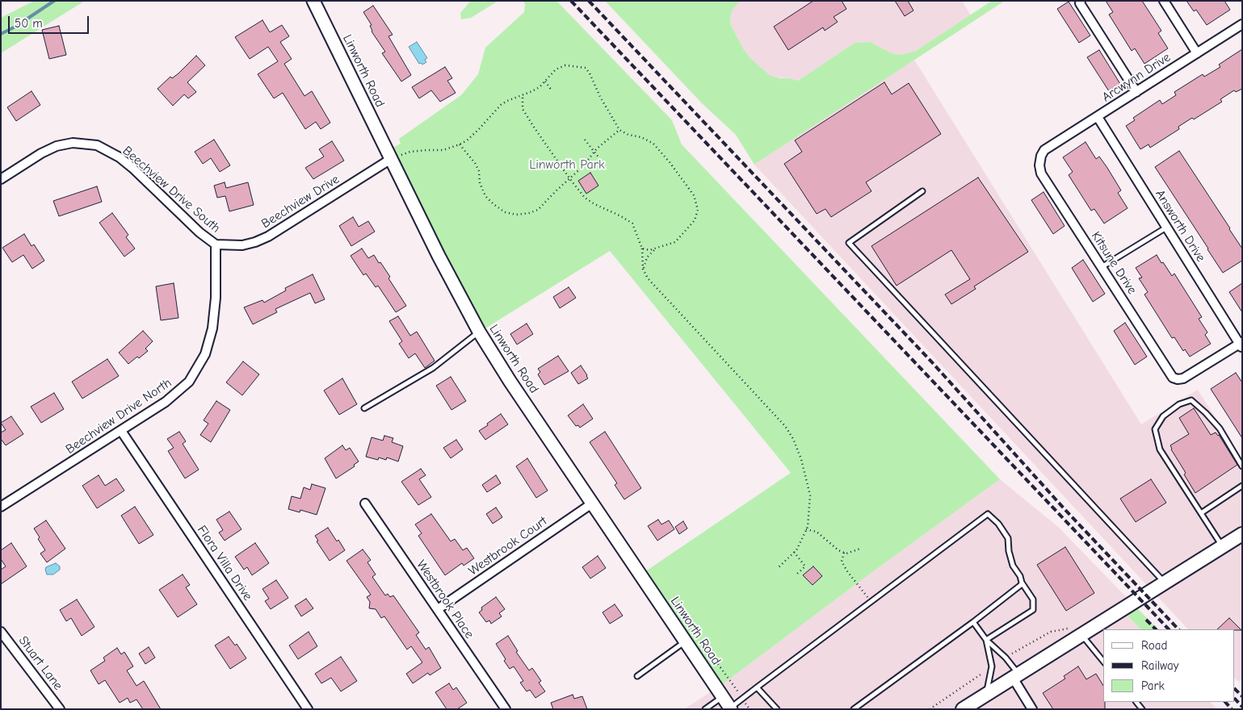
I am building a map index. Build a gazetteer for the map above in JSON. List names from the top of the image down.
{
  "streets": {
    "main road": ["Linworth Road"],
    "street": [
      "Arcwynn Drive",
      "Beechview Drive South",
      "Beechview Drive",
      "Answorth Drive",
      "Kitsune Drive",
      "Beechview Drive North",
      "Westbrook Court",
      "Flora Villa Drive",
      "Westbrook Place",
      "Stuart Lane"
    ]
  },
  "crossings": [
    ["Linworth Road", "Beechview Drive"],
    ["Linworth Road", "Westbrook Court"],
    ["Arcwynn Drive", "Answorth Drive"],
    ["Arcwynn Drive", "Kitsune Drive"],
    ["Beechview Drive South", "Beechview Drive"],
    ["Beechview Drive South", "Beechview Drive North"],
    ["Beechview Drive", "Beechview Drive North"],
    ["Answorth Drive", "Kitsune Drive"],
    ["Beechview Drive North", "Flora Villa Drive"],
    ["Westbrook Court", "Westbrook Place"]
  ],
  "parks": ["Linworth Park"],
  "legend": ["Road", "Railway", "Park"],
  "scale_bar": "50 m"
}
